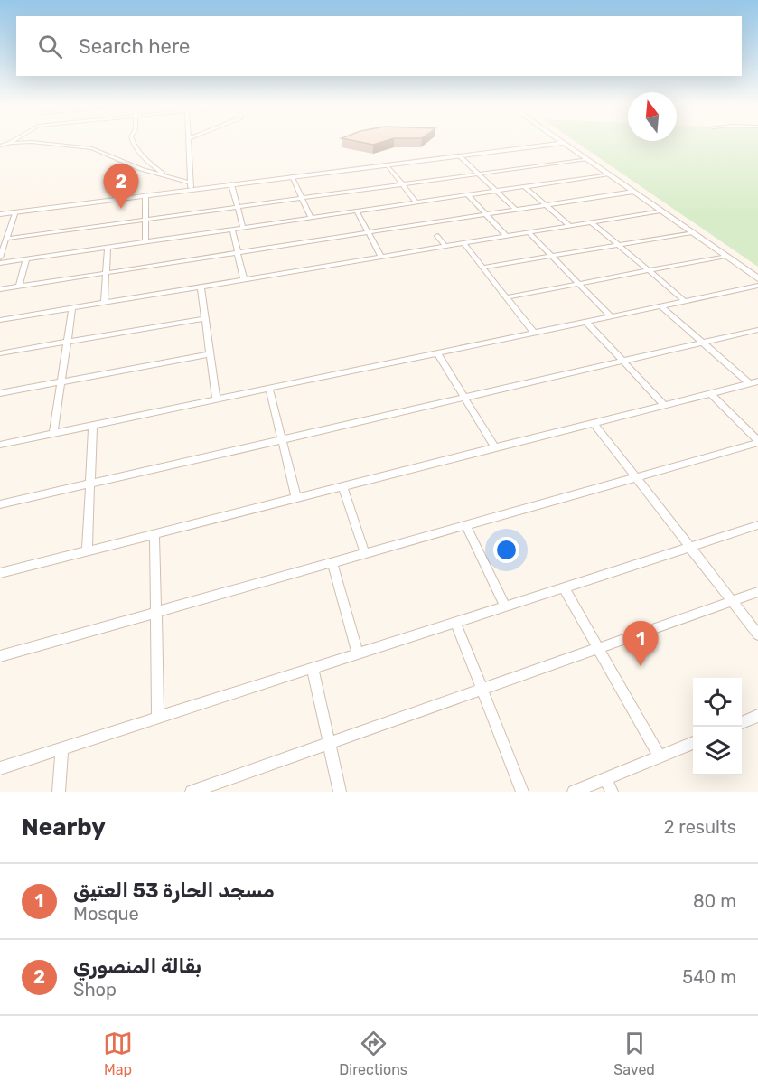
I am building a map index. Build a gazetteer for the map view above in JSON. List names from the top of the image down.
{
  "north": "top",
  "page": {
    "search": "Search here",
    "pins": ["2", "1"],
    "heading": ["Nearby", "2 results"],
    "list": [
      {
        "mark": "1",
        "name": "مسجد الحارة 53 العتيق",
        "note": "Mosque",
        "value": "80 m"
      },
      {
        "mark": "2",
        "name": "بقالة المنصوري",
        "note": "Shop",
        "value": "540 m"
      }
    ],
    "nav": ["Map", "Directions", "Saved"]
  }
}
